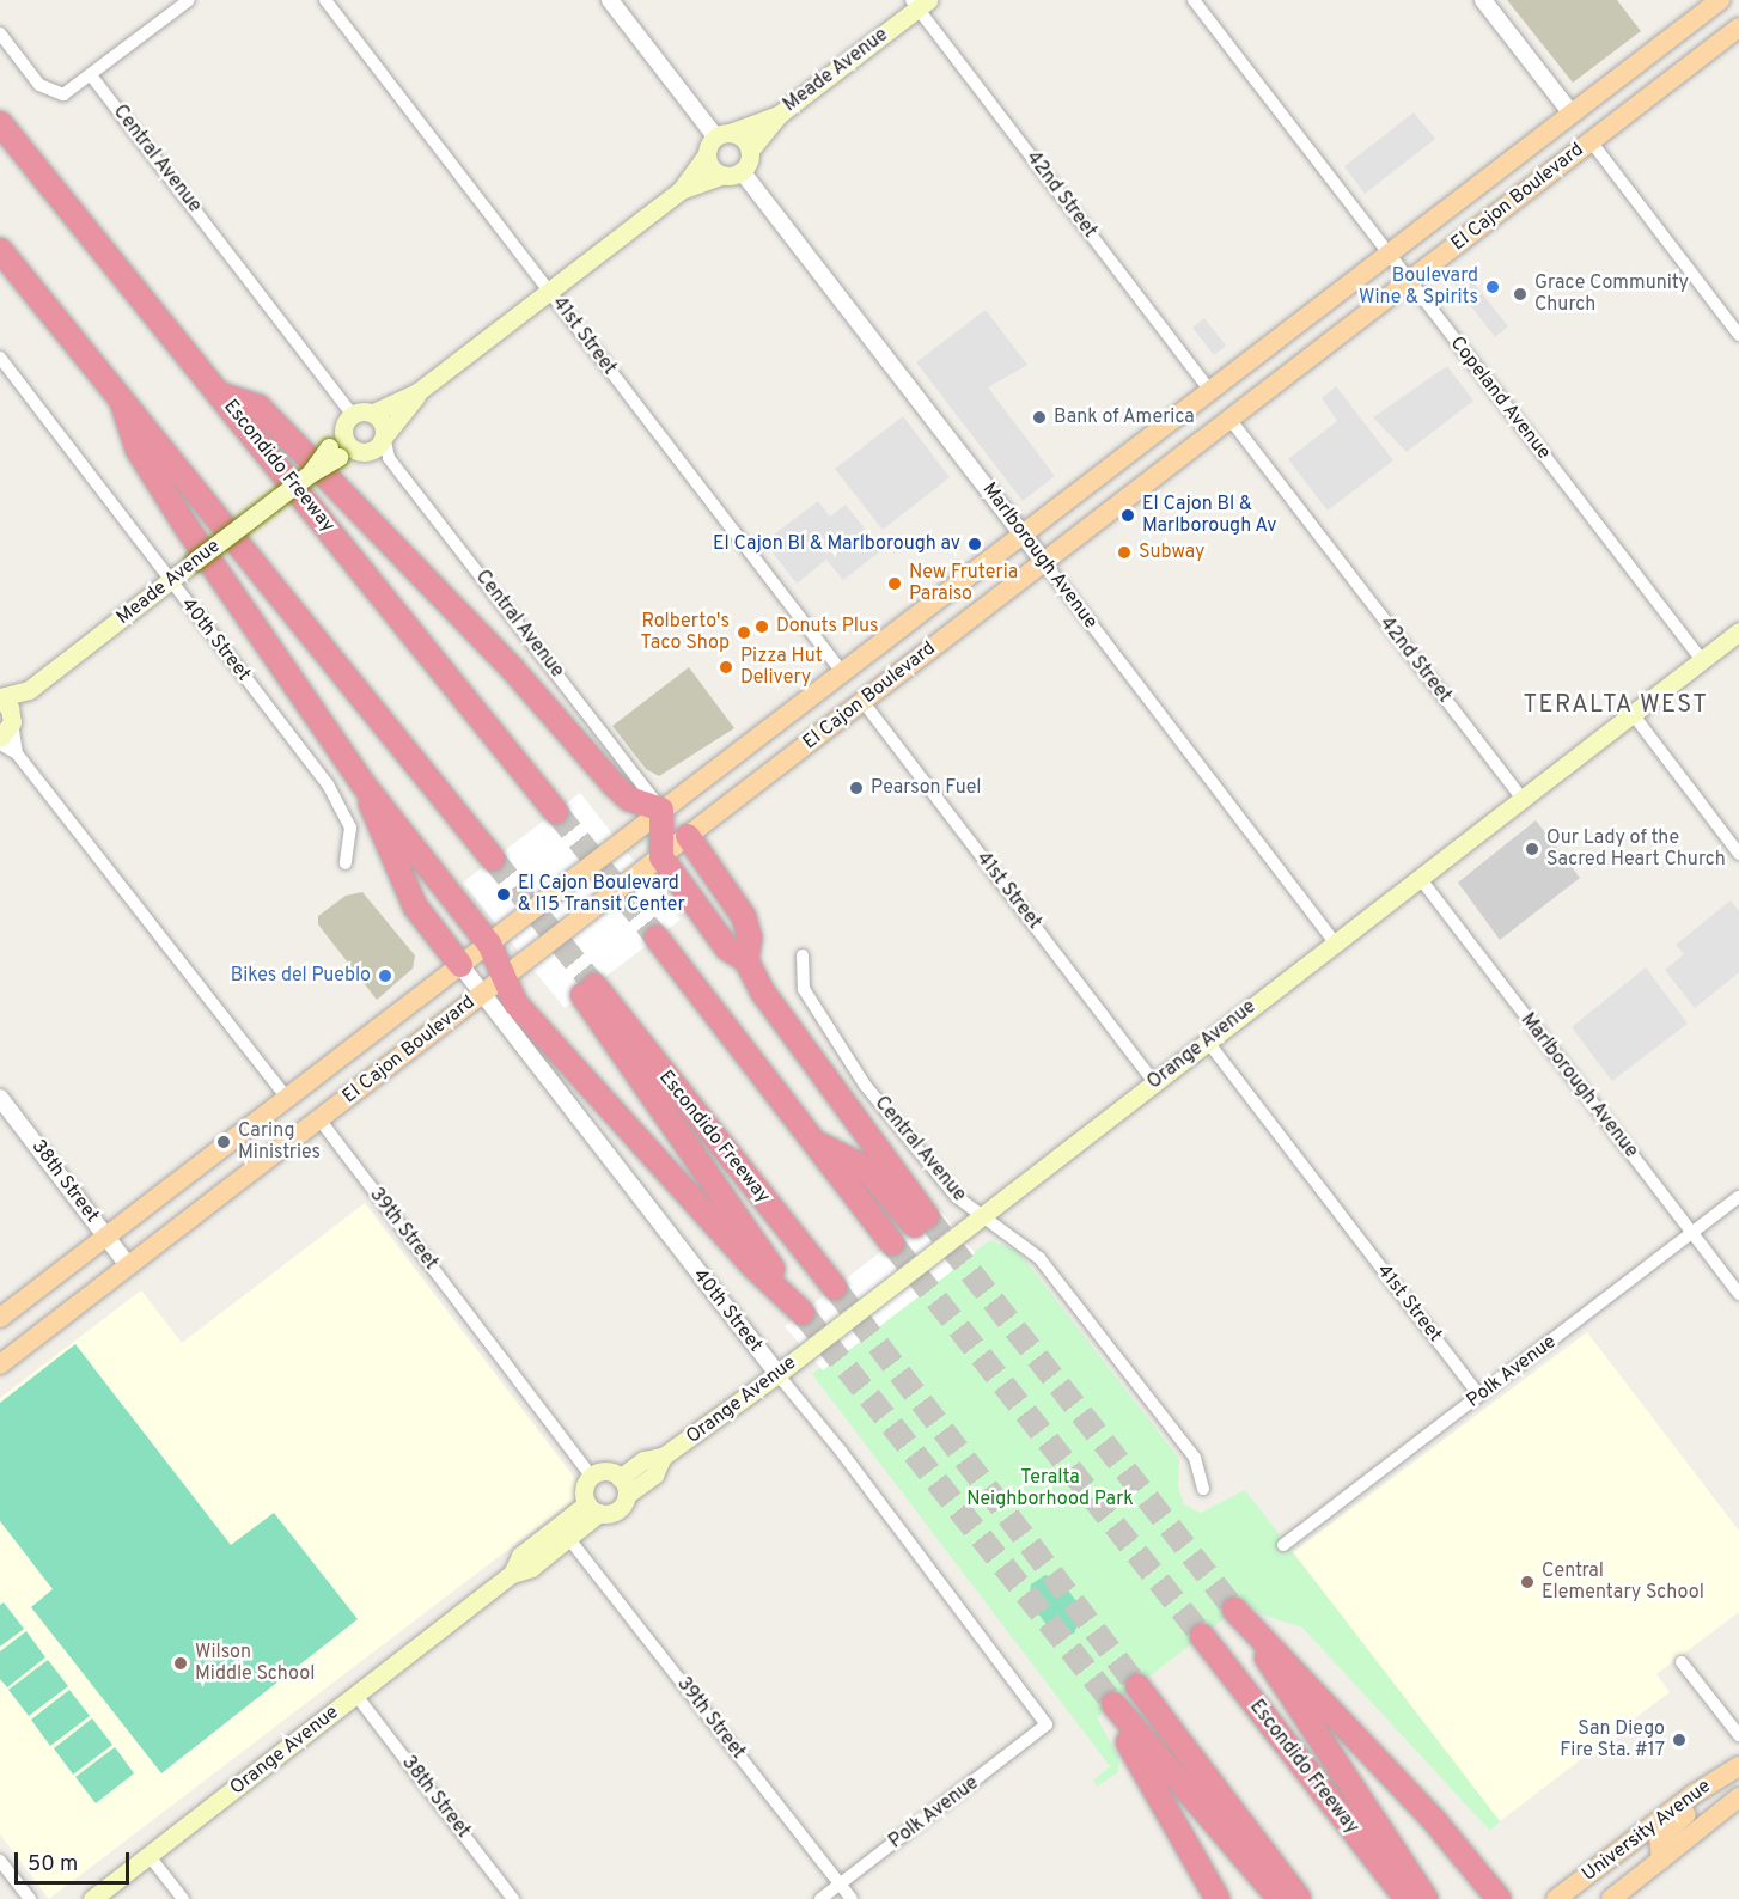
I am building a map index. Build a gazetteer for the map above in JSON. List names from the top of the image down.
{
  "streets": {
    "highway": ["Escondido Freeway"],
    "main road": [
      "Meade Avenue",
      "El Cajon Boulevard",
      "Orange Avenue",
      "University Avenue"
    ],
    "street": [
      "Central Avenue",
      "42nd Street",
      "41st Street",
      "Copeland Avenue",
      "Marlborough Avenue",
      "40th Street",
      "38th Street",
      "39th Street",
      "Polk Avenue"
    ]
  },
  "crossings": [
    ["Meade Avenue", "Central Avenue"],
    ["Meade Avenue", "42nd Street"],
    ["Meade Avenue", "Marlborough Avenue"],
    ["Meade Avenue", "40th Street"],
    ["Central Avenue", "El Cajon Boulevard"],
    ["Central Avenue", "Orange Avenue"],
    ["42nd Street", "El Cajon Boulevard"],
    ["42nd Street", "Orange Avenue"],
    ["El Cajon Boulevard", "41st Street"],
    ["El Cajon Boulevard", "Copeland Avenue"],
    ["El Cajon Boulevard", "Escondido Freeway"],
    ["El Cajon Boulevard", "Marlborough Avenue"],
    ["El Cajon Boulevard", "40th Street"],
    ["El Cajon Boulevard", "38th Street"],
    ["El Cajon Boulevard", "39th Street"],
    ["41st Street", "Orange Avenue"],
    ["41st Street", "Polk Avenue"],
    ["Copeland Avenue", "Orange Avenue"],
    ["Marlborough Avenue", "Orange Avenue"],
    ["Marlborough Avenue", "Polk Avenue"],
    ["40th Street", "Orange Avenue"],
    ["40th Street", "Polk Avenue"],
    ["Orange Avenue", "38th Street"],
    ["Orange Avenue", "39th Street"],
    ["39th Street", "Polk Avenue"]
  ],
  "districts": ["TERALTA WEST"],
  "parks": ["Teralta Neighborhood Park"],
  "places": [
    "Boulevard Wine & Spirits",
    "Grace Community Church",
    "Bank of America",
    "El Cajon Bl & Marlborough Av",
    "El Cajon Bl & Marlborough av",
    "Subway",
    "New Fruteria Paraiso",
    "Donuts Plus",
    "Rolberto's Taco Shop",
    "Pizza Hut Delivery",
    "Pearson Fuel",
    "Our Lady of the Sacred Heart Church",
    "El Cajon Boulevard & I15 Transit Center",
    "Bikes del Pueblo",
    "Caring Ministries",
    "Central Elementary School",
    "Wilson Middle School",
    "San Diego Fire Sta. #17"
  ],
  "scale_bar": "50 m"
}
